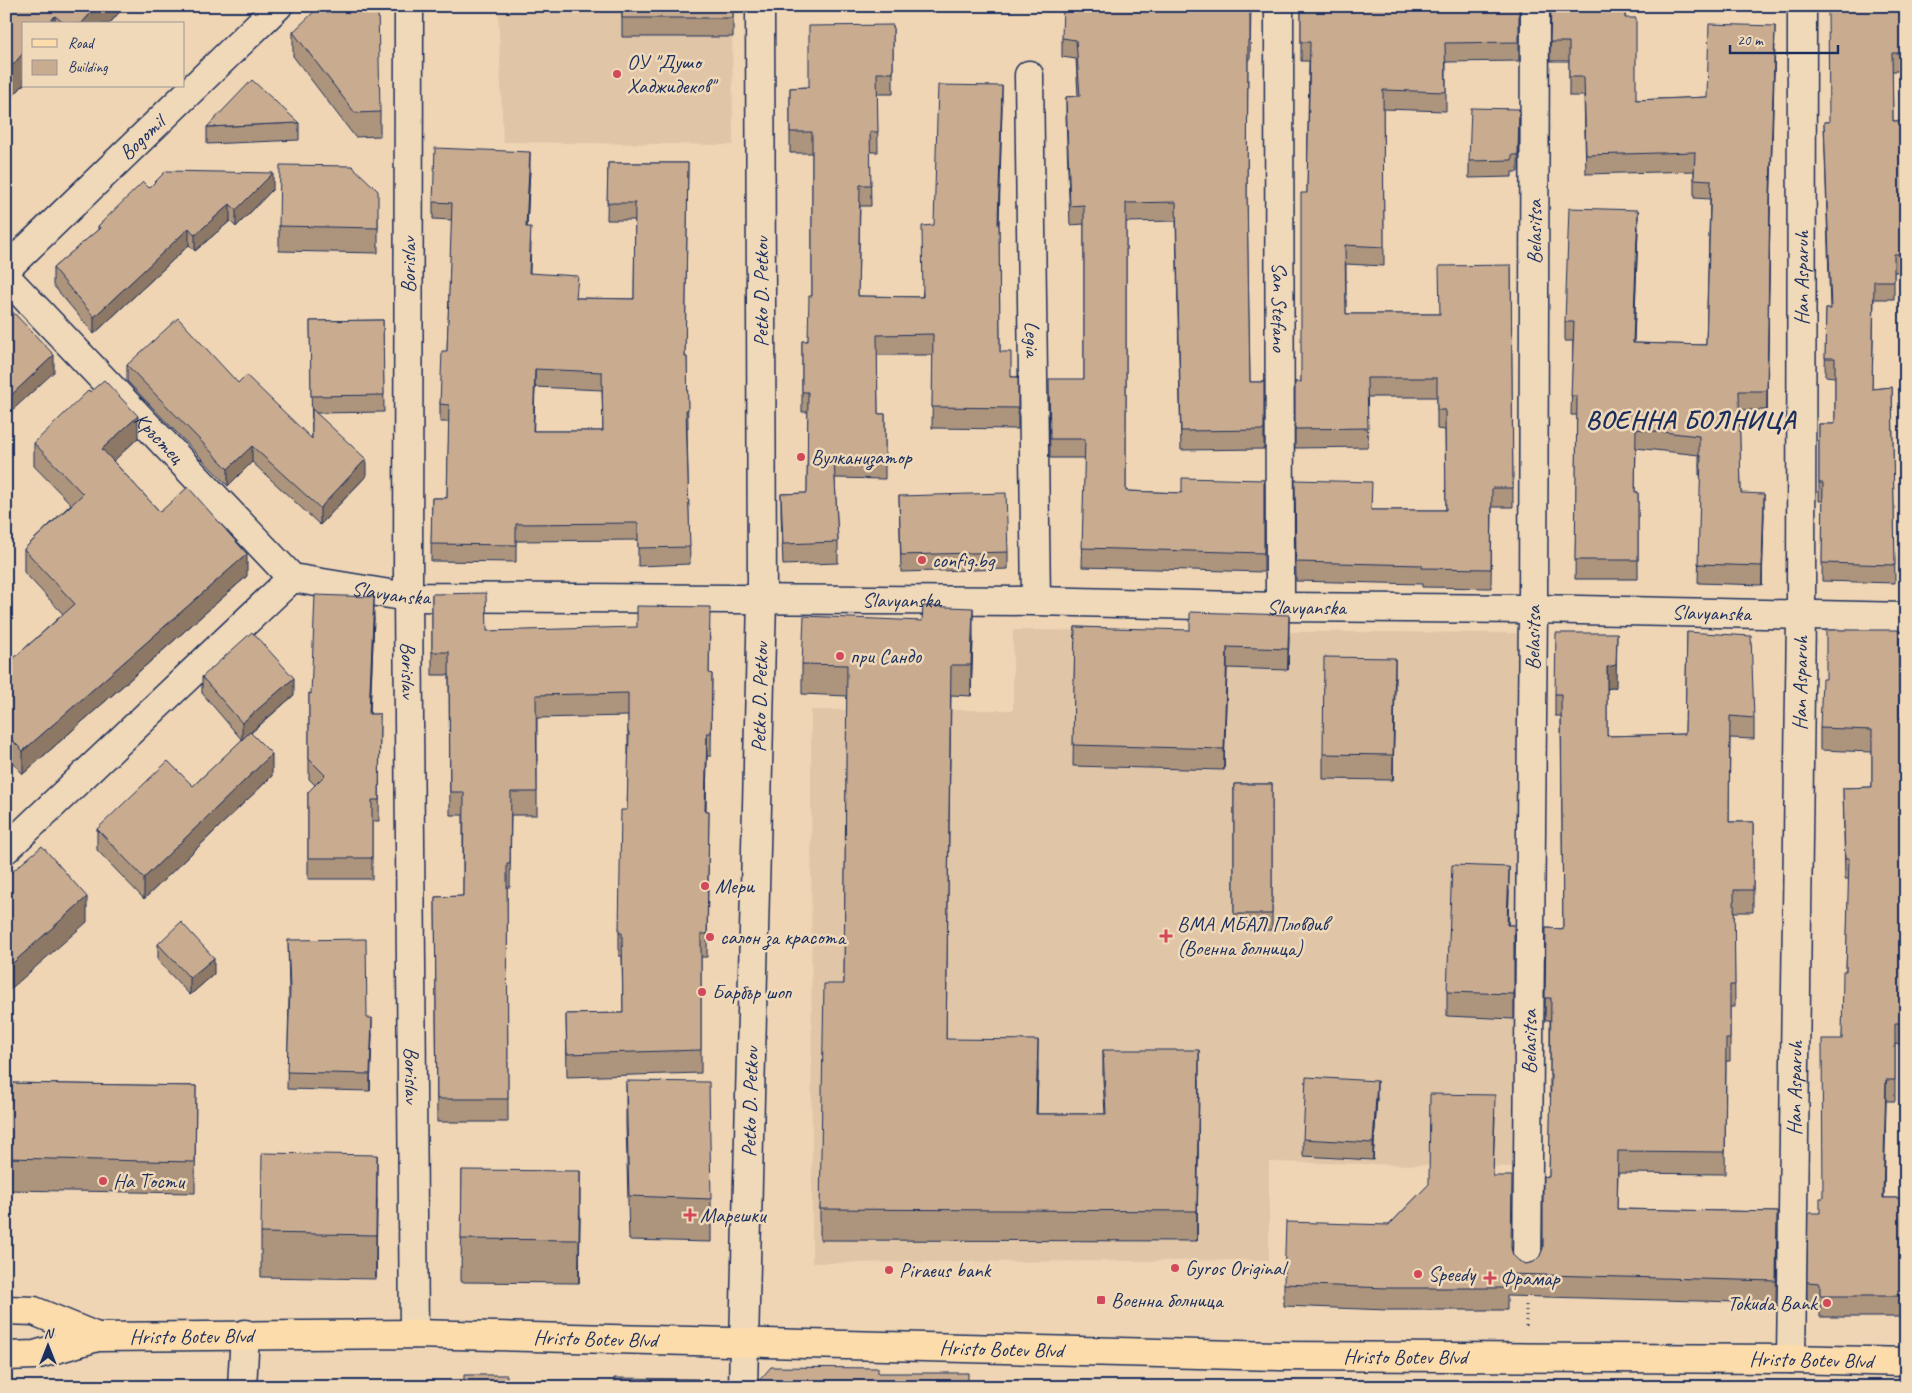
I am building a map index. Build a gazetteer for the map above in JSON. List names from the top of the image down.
{
  "streets": {
    "main road": ["Hristo Botev Blvd"],
    "street": [
      "Bogomil",
      "Belasitsa",
      "Borislav",
      "Han Asparuh",
      "Petko D. Petkov",
      "San Stefano",
      "Legia",
      "Кръстец",
      "Slavyanska"
    ]
  },
  "crossings": [
    ["Belasitsa", "Slavyanska"],
    ["Borislav", "Slavyanska"],
    ["Borislav", "Hristo Botev Blvd"],
    ["Han Asparuh", "Slavyanska"],
    ["Han Asparuh", "Hristo Botev Blvd"],
    ["Petko D. Petkov", "Slavyanska"],
    ["Petko D. Petkov", "Hristo Botev Blvd"],
    ["San Stefano", "Slavyanska"],
    ["Legia", "Slavyanska"],
    ["Кръстец", "Slavyanska"]
  ],
  "districts": ["ВОЕННА БОЛНИЦА"],
  "places": {
    "other": [
      "ОУ \"Душо Хаджидеков\"",
      "Вулканизатор",
      "config.bg",
      "при Сандо",
      "Мери",
      "салон за красота",
      "Барбър шоп",
      "На Тости",
      "Gyros Original",
      "Piraeus bank",
      "Speedy",
      "Tokuda Bank"
    ],
    "health": ["ВМА МБАЛ Пловдив (Военна болница)", "Марешки", "Фрамар"],
    "transit": ["Военна болница"]
  },
  "legend": ["Road", "Building"],
  "scale_bar": "20 m",
  "north": "top"
}
